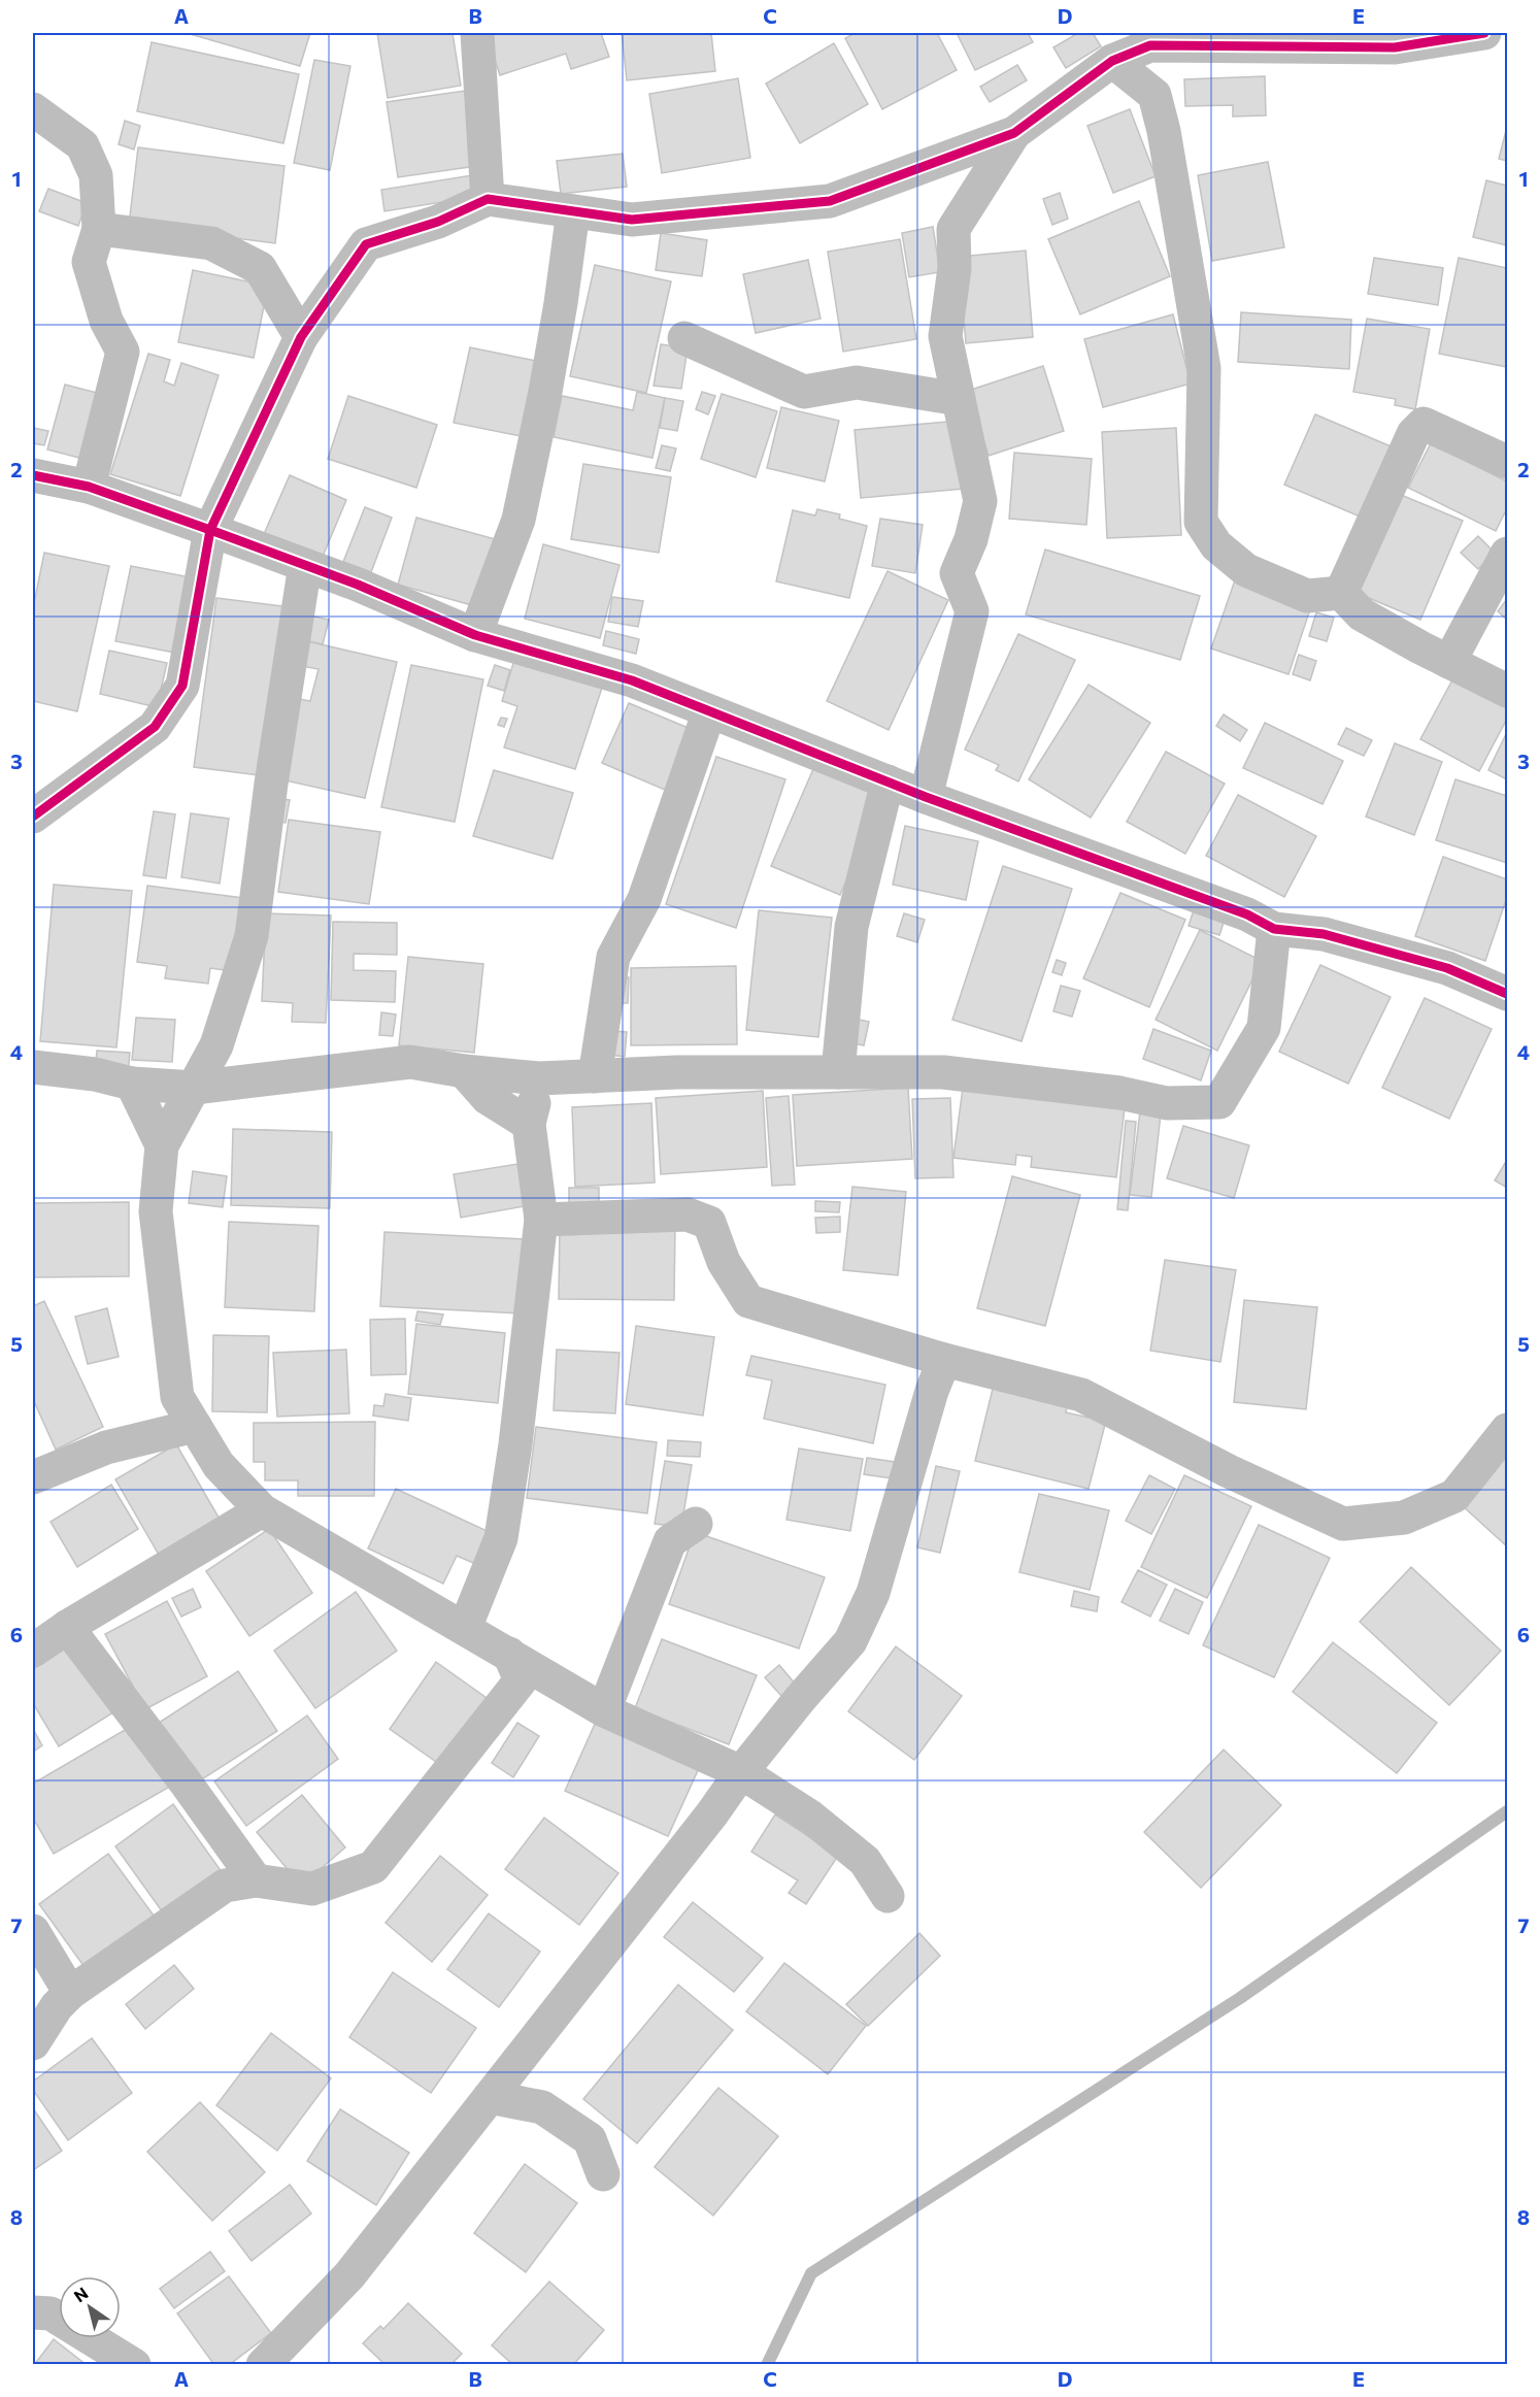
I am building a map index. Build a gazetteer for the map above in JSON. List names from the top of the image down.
{
  "north": "top left",
  "grid": {
    "columns": [
      "A",
      "B",
      "C",
      "D",
      "E"
    ],
    "rows": [
      "1",
      "2",
      "3",
      "4",
      "5",
      "6",
      "7",
      "8"
    ]
  }
}
